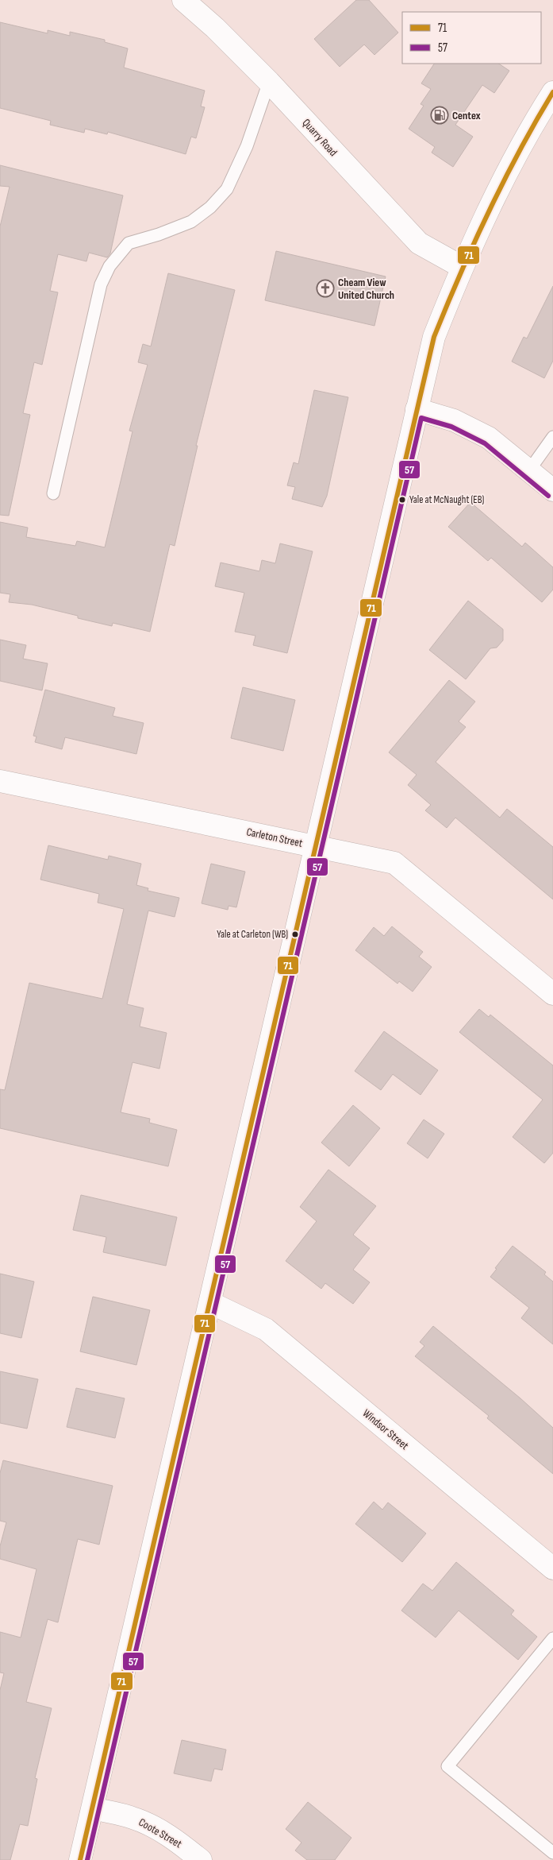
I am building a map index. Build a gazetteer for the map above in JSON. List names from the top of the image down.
{
  "streets": {
    "main road": [
      "Quarry Road",
      "Carleton Street",
      "Windsor Street",
      "Coote Street"
    ]
  },
  "places": {
    "fuel station": ["Centex"],
    "church": ["Cheam View United Church"],
    "other": ["Yale at McNaught (EB)", "Yale at Carleton (WB)"]
  },
  "lines": ["transit line 71", "transit line 57"],
  "legend": ["71", "57"]
}
